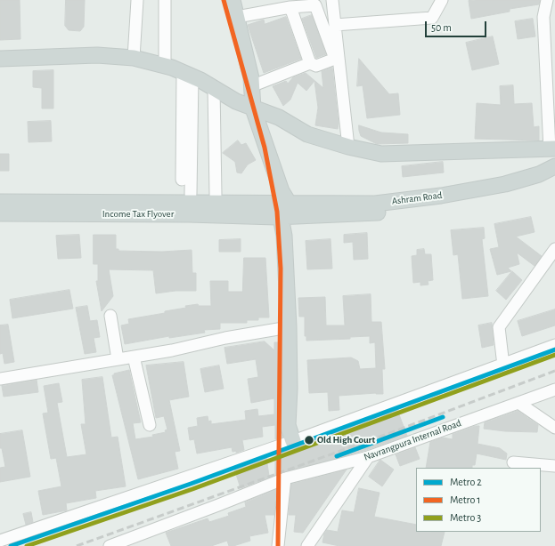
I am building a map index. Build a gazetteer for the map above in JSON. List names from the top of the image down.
{
  "streets": {
    "main road": ["Ashram Road", "Income Tax Flyover"],
    "street": ["Navrangpura Internal Road"]
  },
  "crossings": [
    ["Ashram Road", "Income Tax Flyover"]
  ],
  "places": ["Old High Court"],
  "lines": ["metro line 1", "metro line 2", "metro line 3"],
  "legend": ["Metro 2", "Metro 1", "Metro 3"],
  "scale_bar": "50 m"
}
